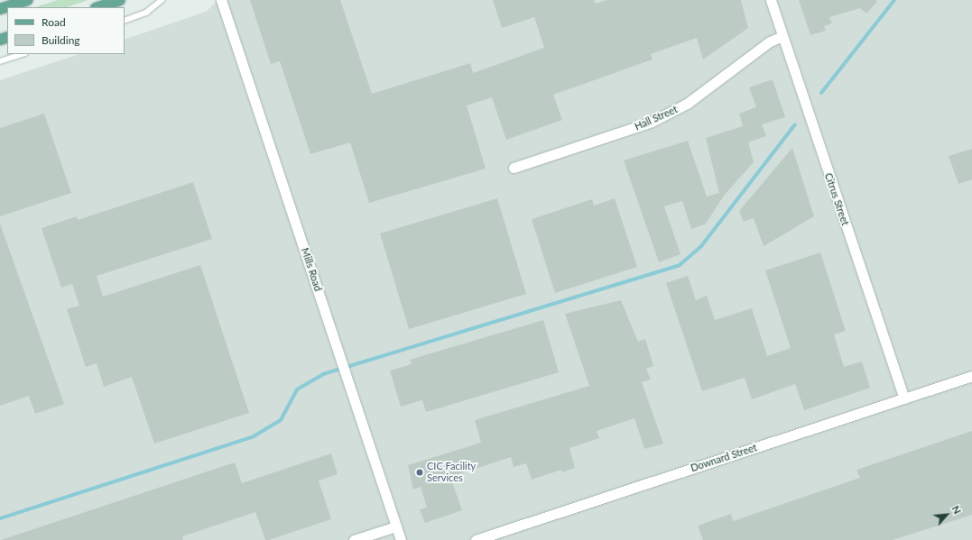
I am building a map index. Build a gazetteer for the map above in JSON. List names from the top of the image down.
{
  "streets": {
    "street": [
      "Hall Street",
      "Citrus Street",
      "Mills Road",
      "Downard Street"
    ]
  },
  "crossings": [
    ["Hall Street", "Citrus Street"],
    ["Citrus Street", "Downard Street"]
  ],
  "places": ["CIC Facility Services"],
  "legend": ["Road", "Building"],
  "north": "top right"
}
